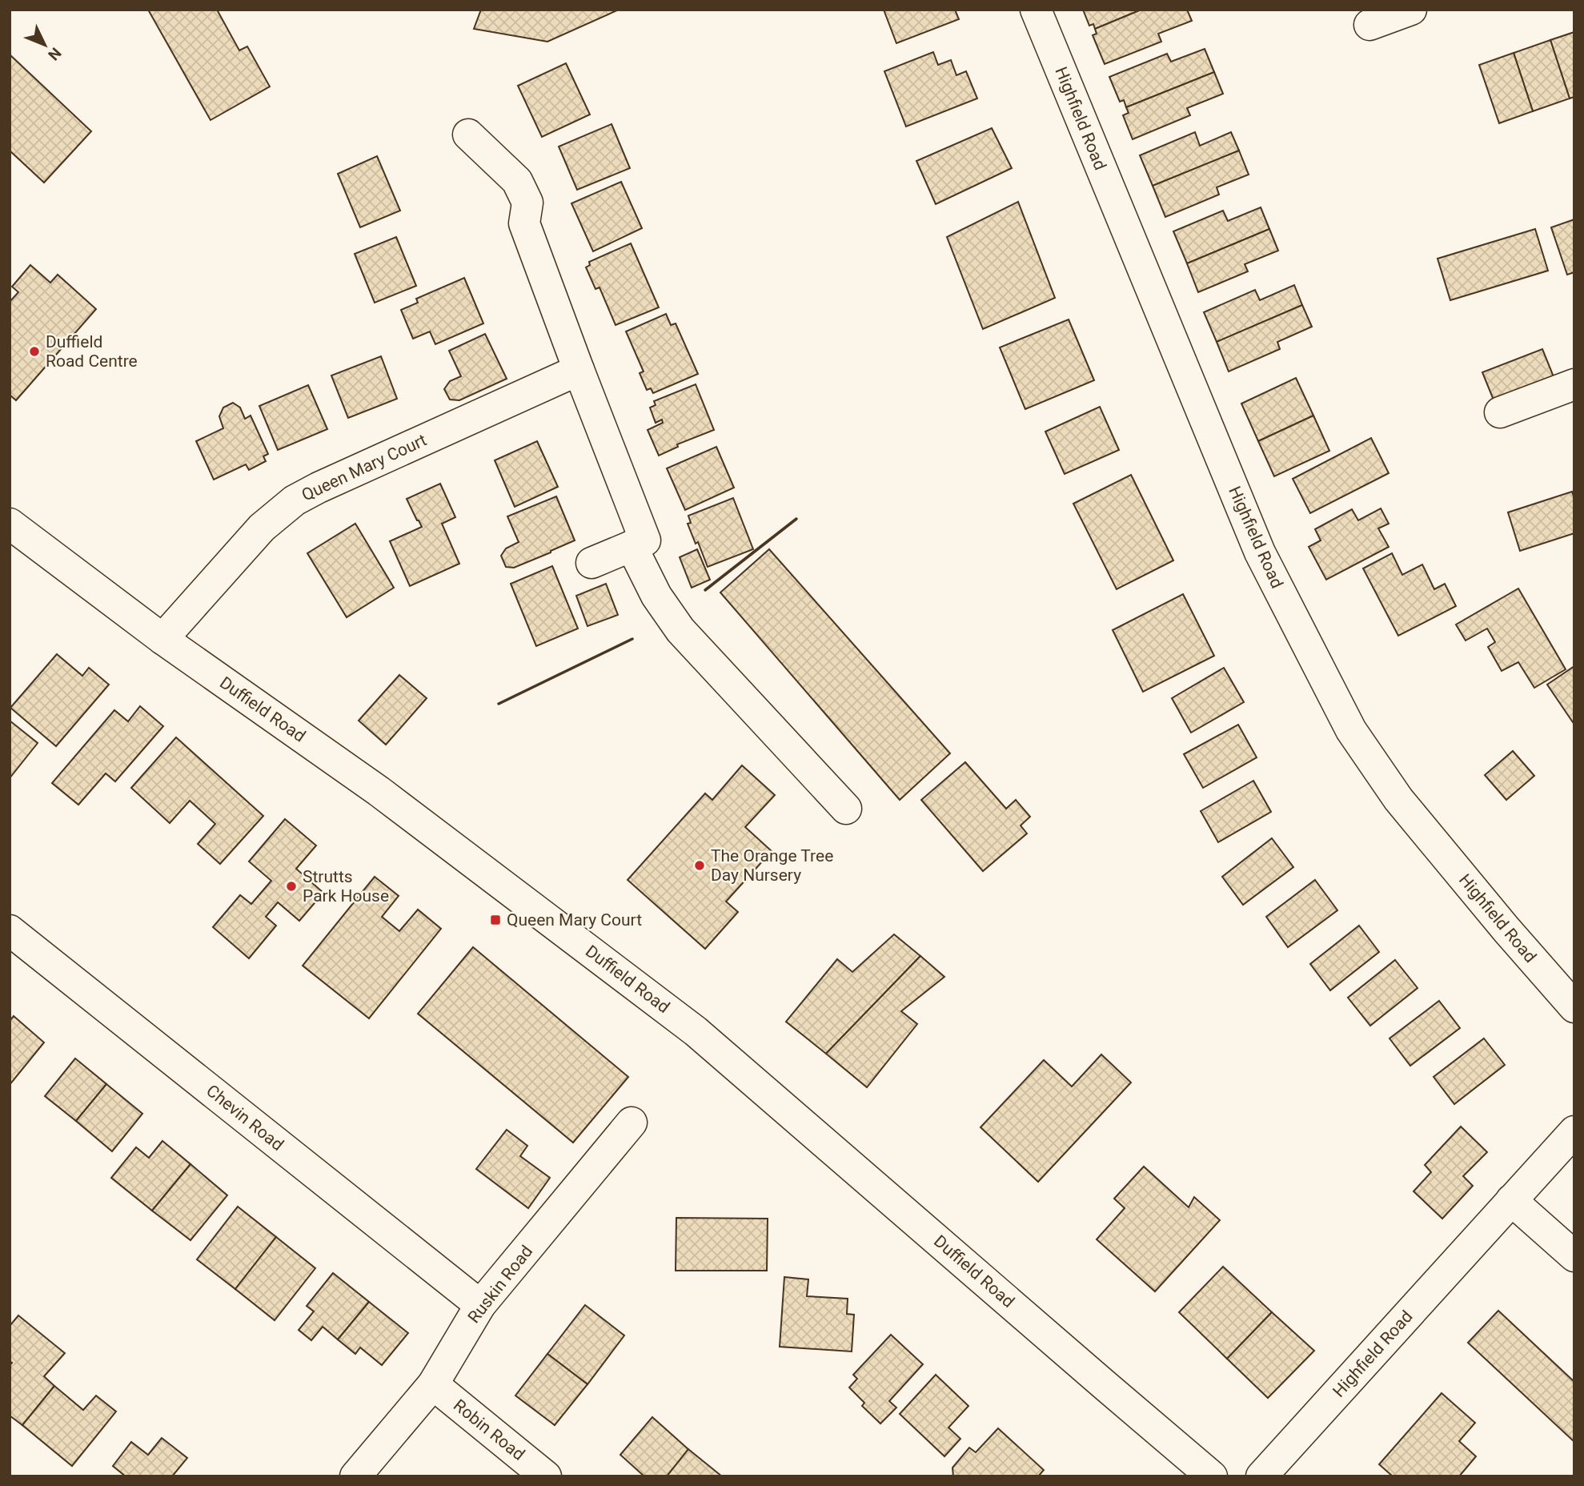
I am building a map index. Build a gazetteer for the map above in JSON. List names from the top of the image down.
{
  "streets": {
    "street": [
      "Highfield Road",
      "Queen Mary Court",
      "Duffield Road",
      "Chevin Road",
      "Ruskin Road",
      "Robin Road"
    ]
  },
  "crossings": [
    ["Queen Mary Court", "Duffield Road"],
    ["Chevin Road", "Ruskin Road"],
    ["Ruskin Road", "Robin Road"]
  ],
  "places": {
    "other": ["Duffield Road Centre", "The Orange Tree Day Nursery", "Strutts Park House"],
    "transit": ["Queen Mary Court"]
  },
  "north": "bottom right"
}
